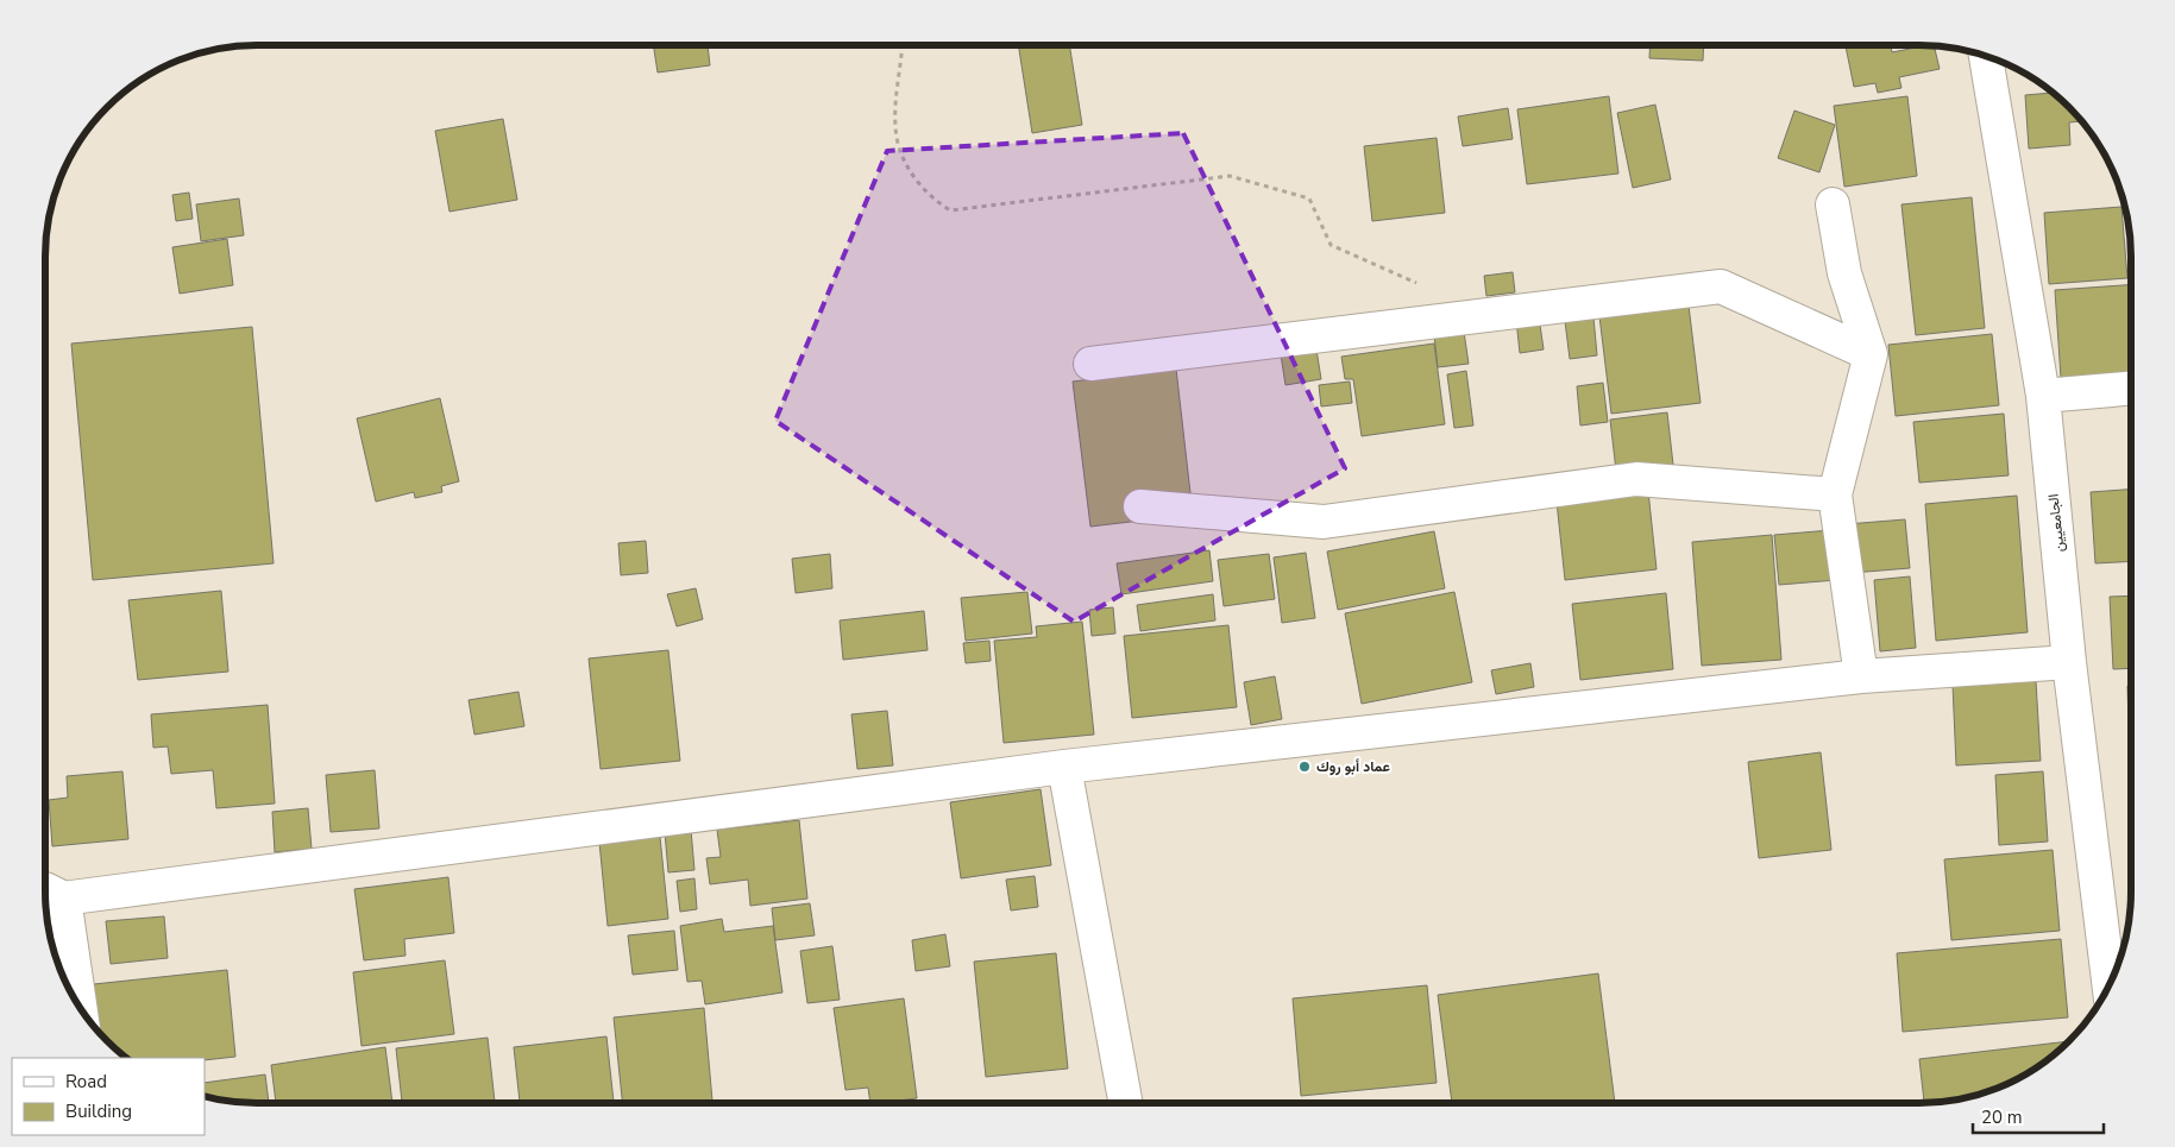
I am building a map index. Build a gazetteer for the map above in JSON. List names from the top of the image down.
{
  "streets": {
    "street": ["الجامعيين"]
  },
  "places": ["عماد أبو روك"],
  "legend": ["Road", "Building"],
  "scale_bar": "20 m"
}
